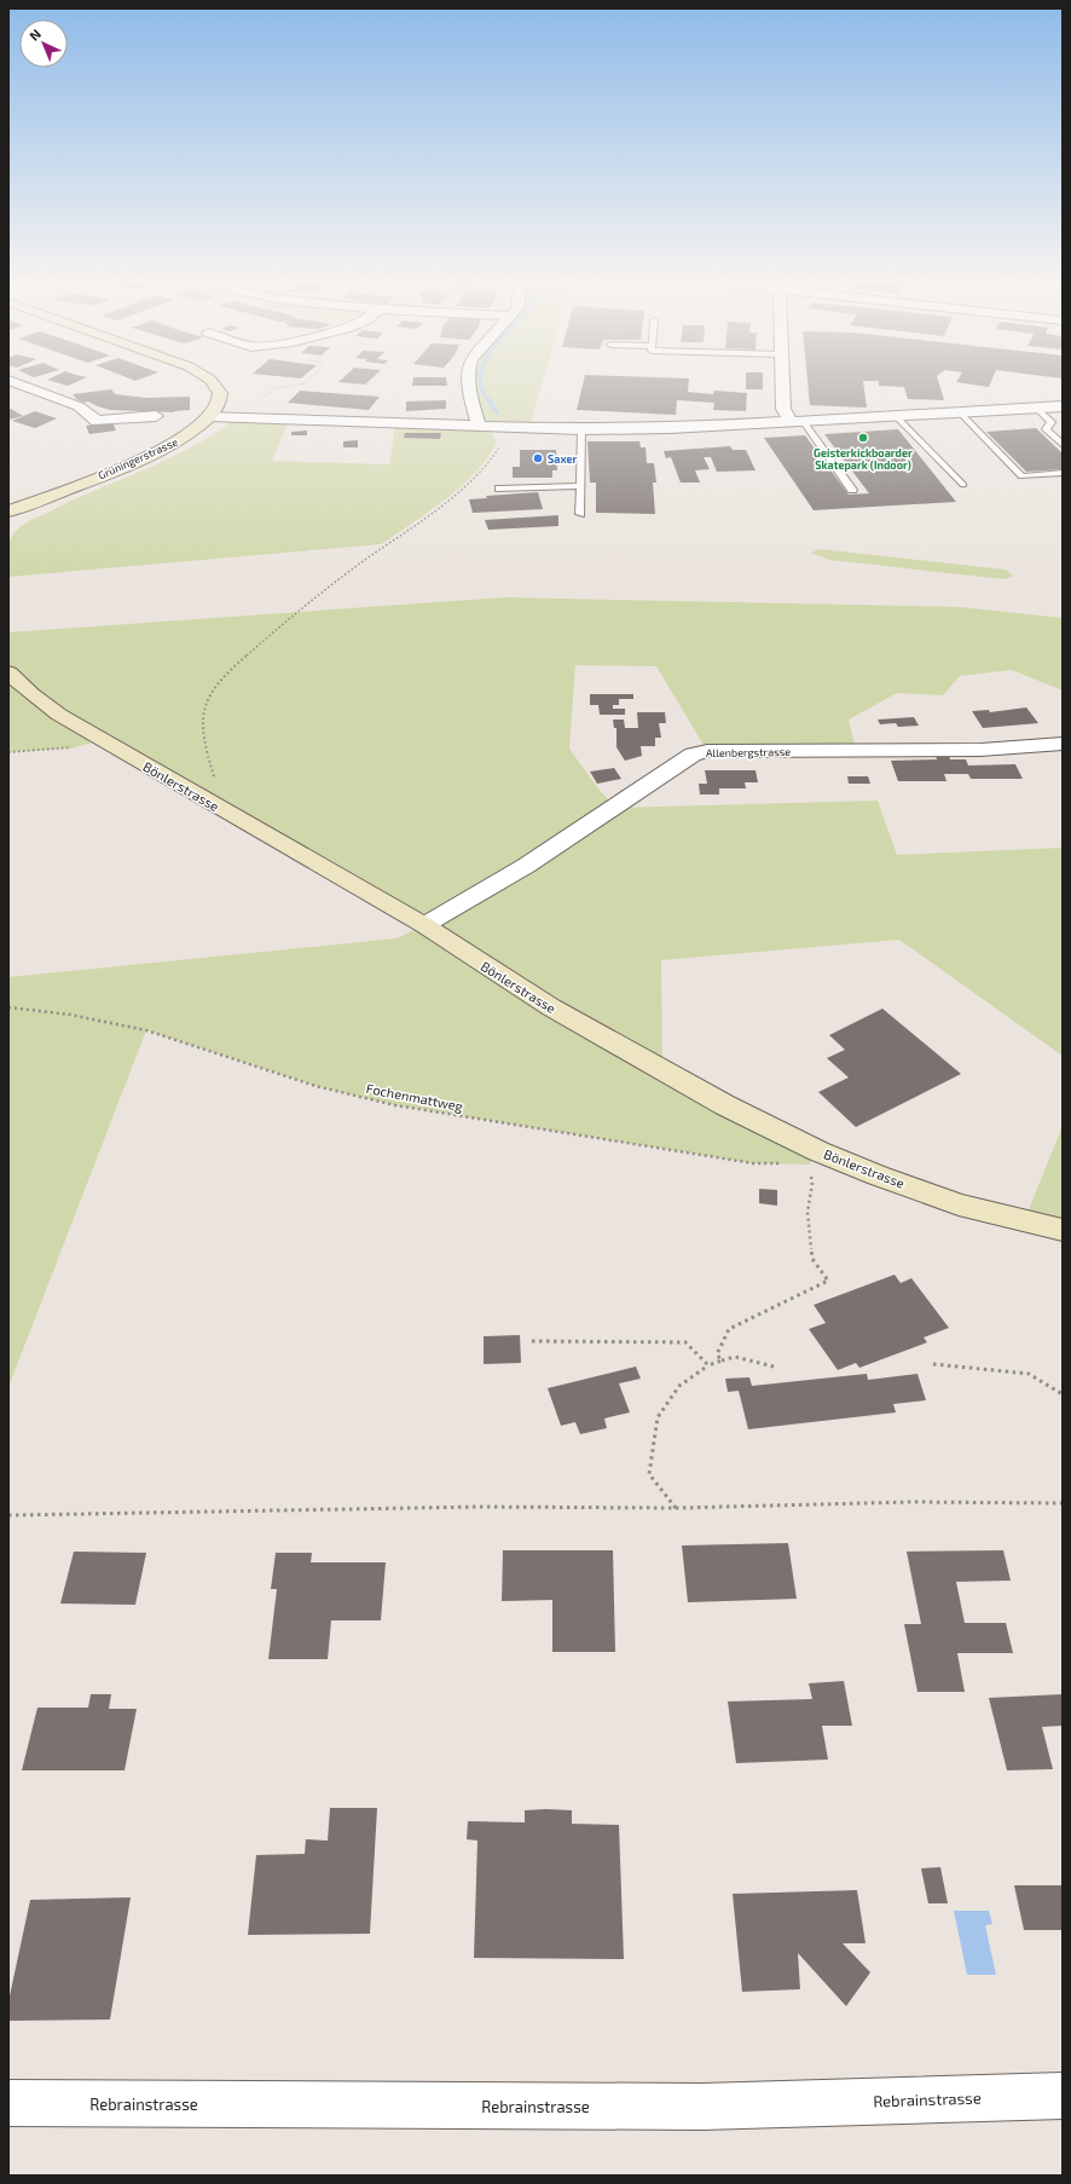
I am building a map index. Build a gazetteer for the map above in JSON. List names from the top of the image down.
{
  "streets": {
    "street": [
      "Grüningerstrasse",
      "Allenbergstrasse",
      "Bönlerstrasse",
      "Rebrainstrasse"
    ],
    "path": ["Fochenmattweg"]
  },
  "crossings": [
    ["Allenbergstrasse", "Bönlerstrasse"],
    ["Bönlerstrasse", "Fochenmattweg"]
  ],
  "places": ["Geisterkickboarder Skatepark (Indoor)", "Saxer"],
  "north": "top left"
}
